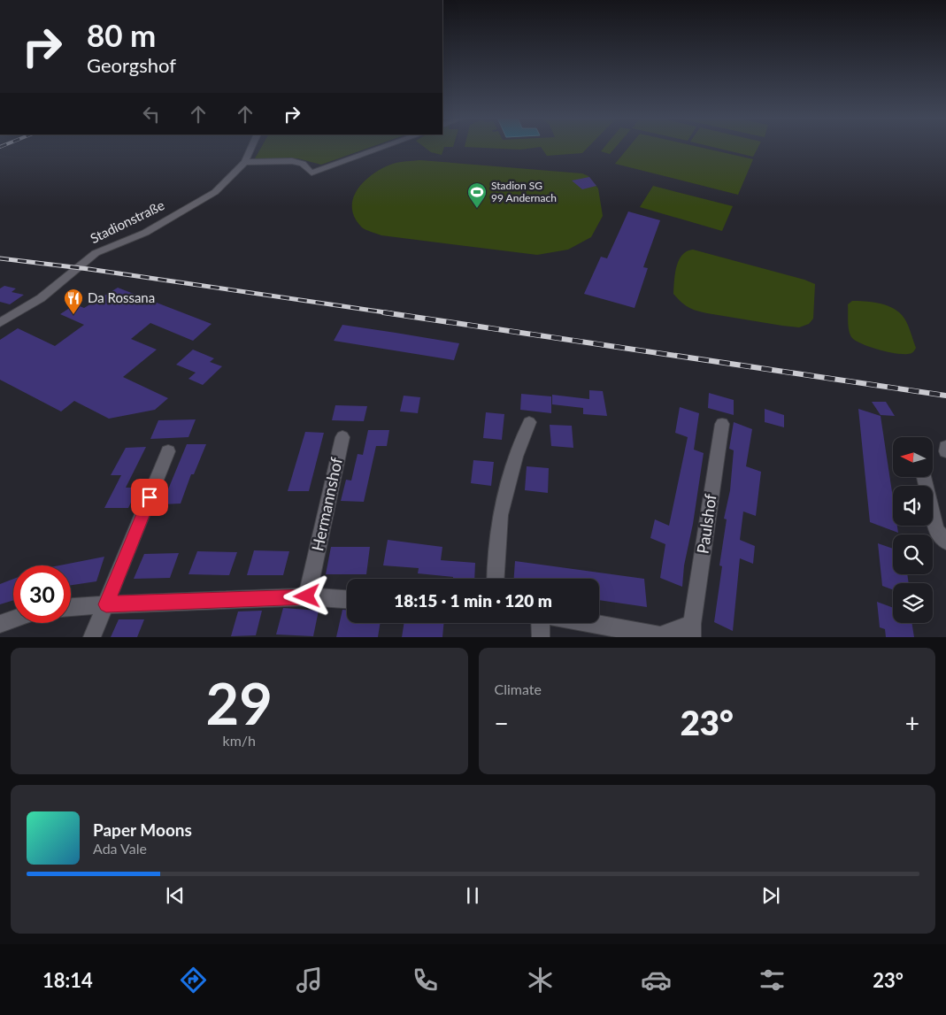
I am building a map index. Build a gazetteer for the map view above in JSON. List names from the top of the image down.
{
  "streets": {
    "street": ["Stadionstraße", "Hermannshof", "Paulshof"]
  },
  "places": {
    "sports": ["Stadion SG 99 Andernach"],
    "restaurant": ["Da Rossana"]
  },
  "north": "left",
  "page": {
    "turn": ["80 m", "Georgshof"],
    "limit": "30",
    "trip": "18:15 · 1 min · 120 m",
    "tile": [
      ["29", "km/h"],
      "Climate"
    ],
    "heat": ["−", "23°", "+"],
    "song": ["Paper Moons", "Ada Vale"],
    "tabs": ["18:14", "23°"]
  }
}
